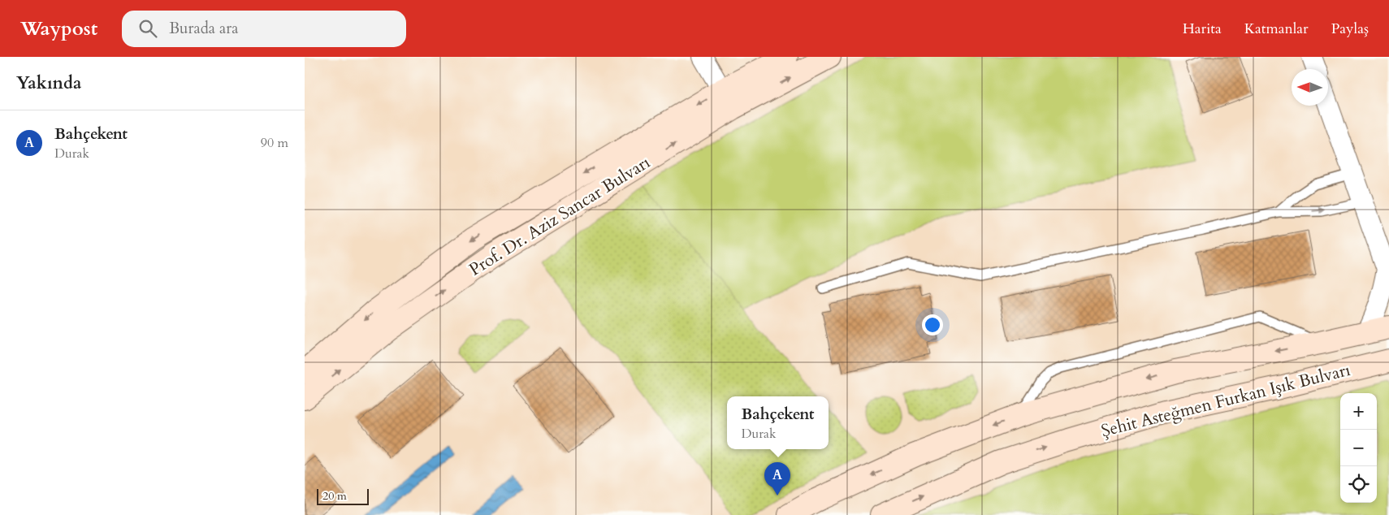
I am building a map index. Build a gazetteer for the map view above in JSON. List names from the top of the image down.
{
  "streets": {
    "street": ["Prof. Dr. Aziz Sancar Bulvarı", "Şehit Asteğmen Furkan Işık Bulvarı"]
  },
  "scale_bar": "20 m",
  "north": "left",
  "page": {
    "header": "Waypost",
    "search": "Burada ara",
    "nav": ["Harita", "Katmanlar", "Paylaş"],
    "heading": "Yakında",
    "list": [
      {
        "mark": "A",
        "name": "Bahçekent",
        "note": "Durak",
        "value": "90 m"
      }
    ],
    "map_buttons": ["+", "−"],
    "popup": ["Bahçekent", "Durak"],
    "pins": "A",
    "scale": "20 m"
  }
}
